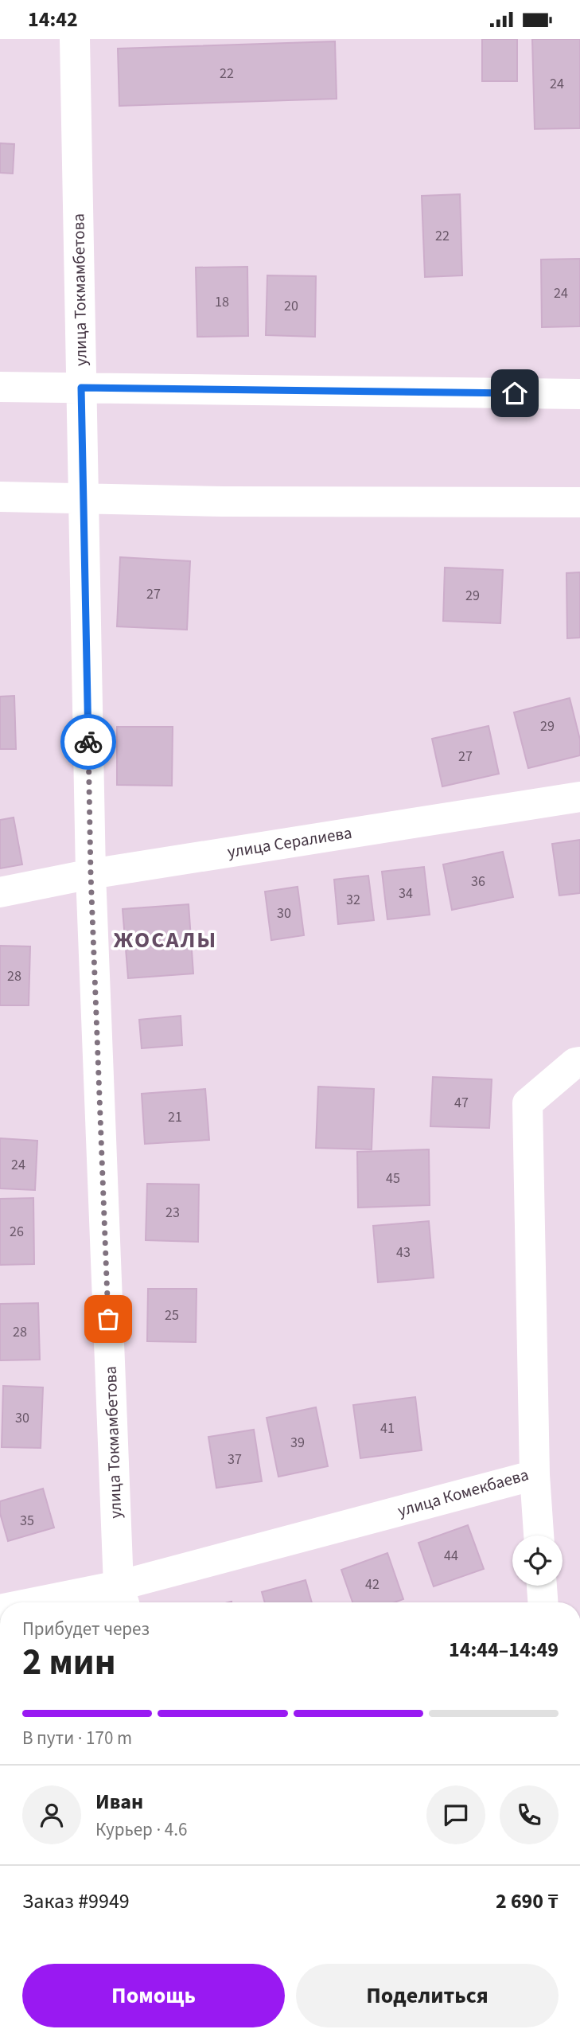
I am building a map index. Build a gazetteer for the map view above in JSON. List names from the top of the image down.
{
  "streets": {
    "street": ["улица Токмамбетова", "улица Сералиева", "улица Комекбаева"]
  },
  "crossings": [
    ["улица Токмамбетова", "улица Сералиева"],
    ["улица Токмамбетова", "улица Комекбаева"]
  ],
  "districts": ["ЖОСАЛЫ"],
  "house_numbers": [
    "22",
    "24",
    "22",
    "24",
    "18",
    "20",
    "27",
    "29",
    "29",
    "27",
    "36",
    "34",
    "32",
    "30",
    "28",
    "47",
    "21",
    "24",
    "45",
    "23",
    "26",
    "43",
    "25",
    "28",
    "30",
    "41",
    "39",
    "37",
    "35",
    "44",
    "42"
  ],
  "page": {
    "status": "14:42",
    "heading": ["2 мин", "Прибудет через", "14:44–14:49"],
    "panel": [
      "Иван",
      "Курьер · 4.6",
      "Заказ #9949",
      "2 690 ₸"
    ],
    "bar": "В пути · 170 m",
    "buttons": ["Помощь", "Поделиться"]
  }
}
